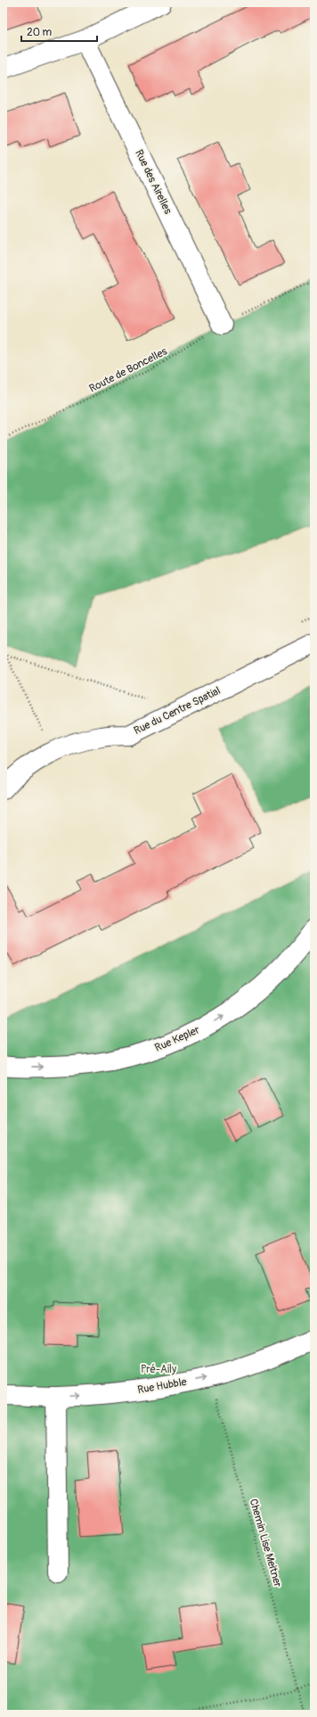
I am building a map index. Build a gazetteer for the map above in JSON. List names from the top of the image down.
{
  "streets": {
    "street": [
      "Rue des Airelles",
      "Rue du Centre Spatial",
      "Rue Kepler",
      "Rue Hubble"
    ],
    "path": ["Route de Boncelles", "Chemin Lise Meitner"]
  },
  "crossings": [
    ["Rue des Airelles", "Route de Boncelles"],
    ["Rue Hubble", "Chemin Lise Meitner"]
  ],
  "one_way": ["Rue Kepler", "Rue Hubble"],
  "parks": ["Pré-Aily"],
  "scale_bar": "20 m"
}
